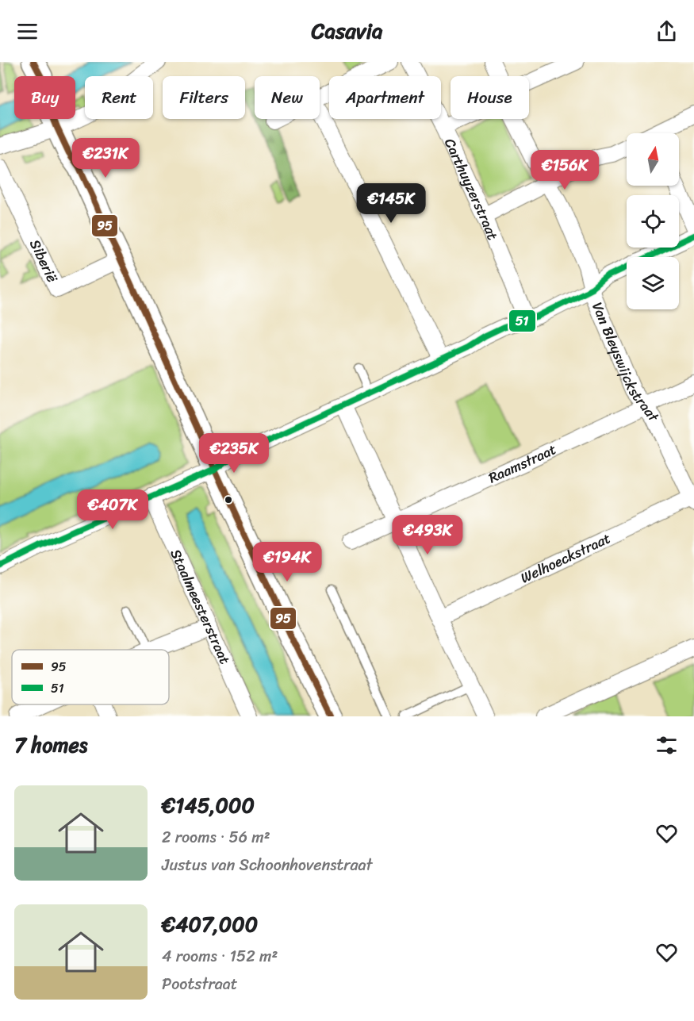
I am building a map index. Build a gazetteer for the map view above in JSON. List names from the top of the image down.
{
  "streets": {
    "street": [
      "Carthuyzerstraat",
      "Siberië",
      "Van Bleyswijckstraat",
      "Raamstraat",
      "Welhoeckstraat",
      "Staalmeesterstraat"
    ]
  },
  "crossings": [
    ["Van Bleyswijckstraat", "Raamstraat"],
    ["Van Bleyswijckstraat", "Welhoeckstraat"]
  ],
  "lines": ["transit line 95", "transit line 51"],
  "legend": ["95", "51"],
  "north": "top",
  "page": {
    "header": "Casavia",
    "chip": [
      "Buy",
      "Rent",
      "Filters",
      "New",
      "Apartment",
      "House"
    ],
    "price": [
      "€231K",
      "€156K",
      "€145K",
      "€235K",
      "€407K",
      "€493K",
      "€194K"
    ],
    "heading": "7 homes",
    "list": [
      {
        "name": "€145,000",
        "note": "2 rooms · 56 m² · Justus van Schoonhovenstraat"
      },
      {
        "name": "€407,000",
        "note": "4 rooms · 152 m² · Pootstraat"
      }
    ]
  }
}
